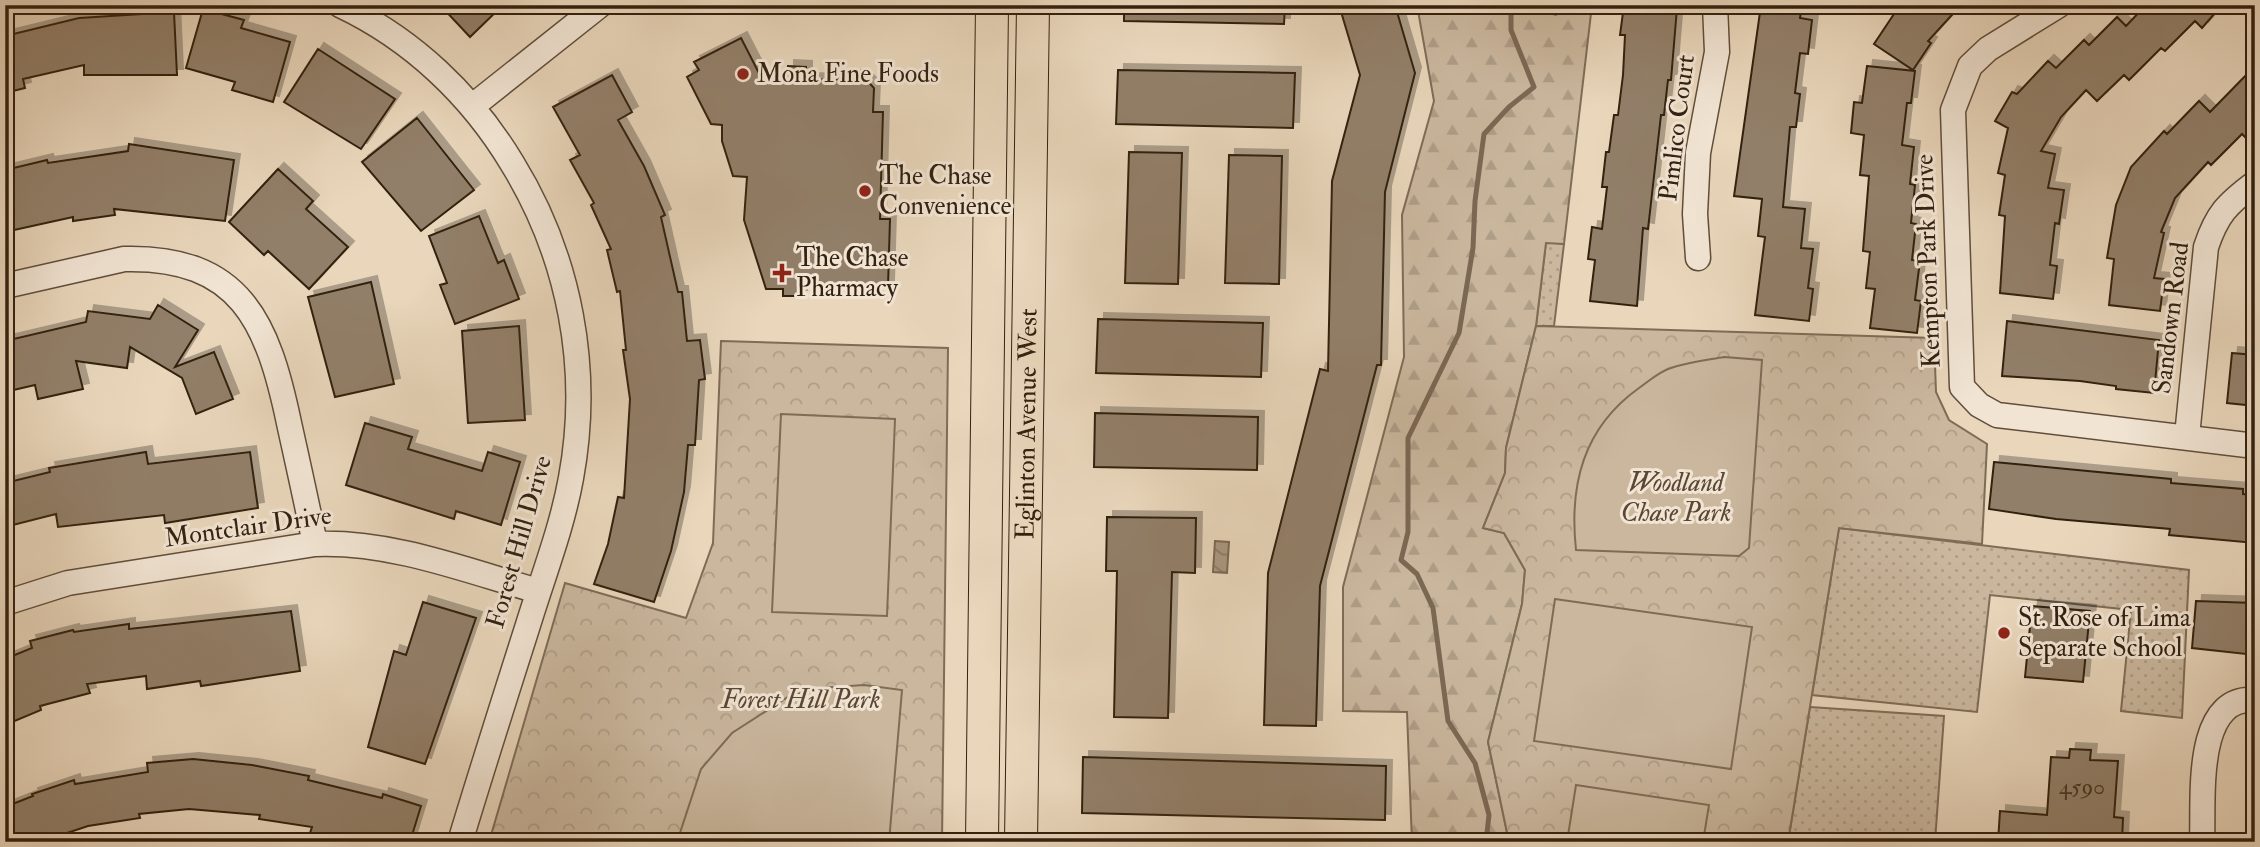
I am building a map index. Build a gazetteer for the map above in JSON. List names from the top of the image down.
{
  "streets": {
    "main road": ["Eglinton Avenue West"],
    "street": [
      "Pimlico Court",
      "Kempton Park Drive",
      "Sandown Road",
      "Montclair Drive",
      "Forest Hill Drive"
    ]
  },
  "crossings": [
    ["Kempton Park Drive", "Sandown Road"],
    ["Montclair Drive", "Forest Hill Drive"]
  ],
  "parks": ["Woodland Chase Park", "Forest Hill Park"],
  "places": {
    "other": ["Mona Fine Foods", "The Chase Convenience", "St. Rose of Lima Separate School"],
    "health": ["The Chase Pharmacy"]
  },
  "house_numbers": ["4590"]
}
